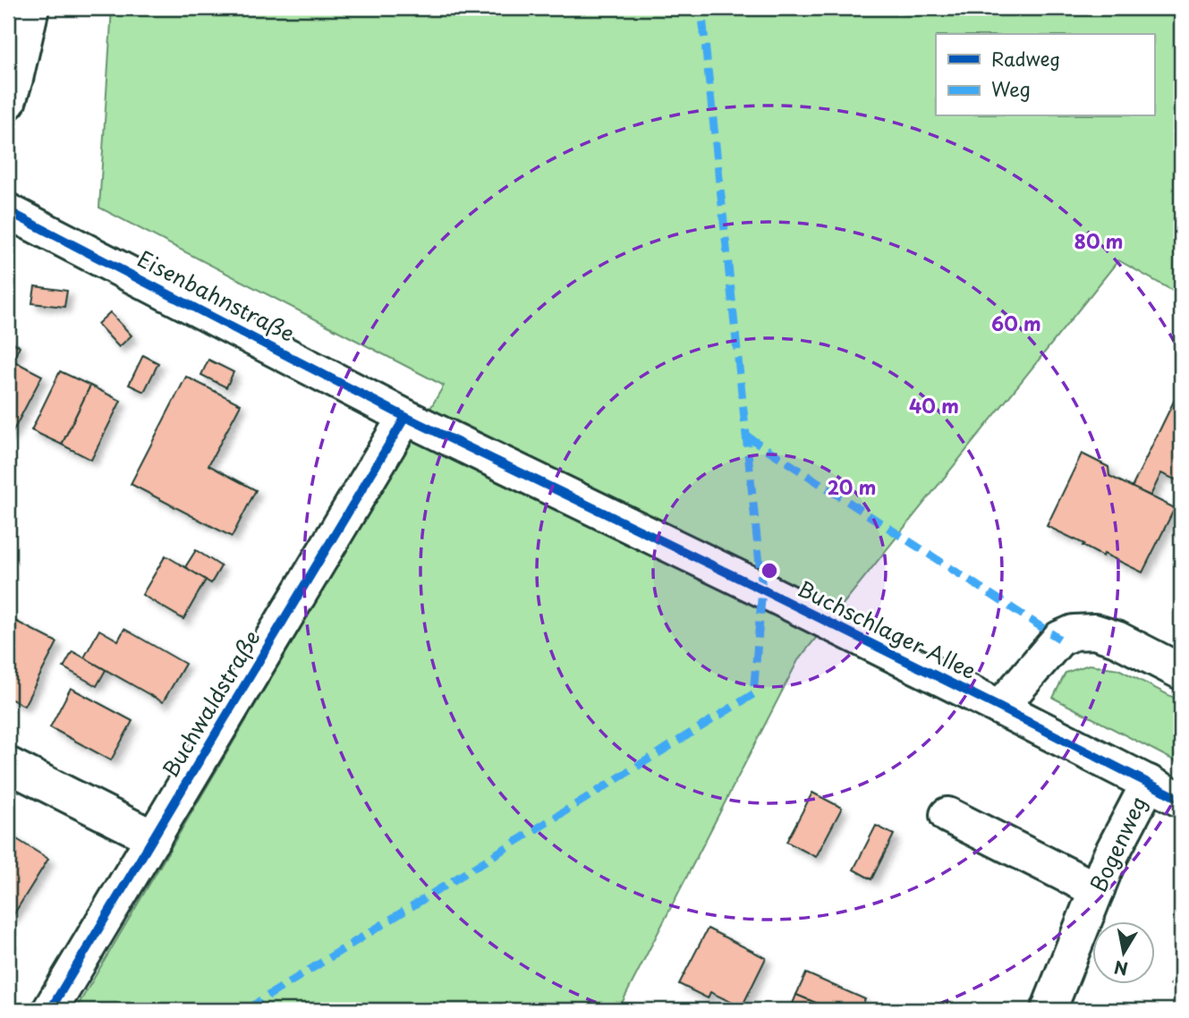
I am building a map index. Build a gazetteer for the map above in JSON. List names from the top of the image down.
{
  "streets": {
    "street": [
      "Eisenbahnstraße",
      "Buchschlager Allee",
      "Buchwaldstraße",
      "Bogenweg"
    ]
  },
  "crossings": [
    ["Eisenbahnstraße", "Buchschlager Allee"],
    ["Eisenbahnstraße", "Buchwaldstraße"],
    ["Buchschlager Allee", "Buchwaldstraße"],
    ["Buchschlager Allee", "Bogenweg"]
  ],
  "legend": ["Radweg", "Weg"],
  "north": "bottom",
  "rings": [
    "80 m",
    "60 m",
    "40 m",
    "20 m"
  ]
}
